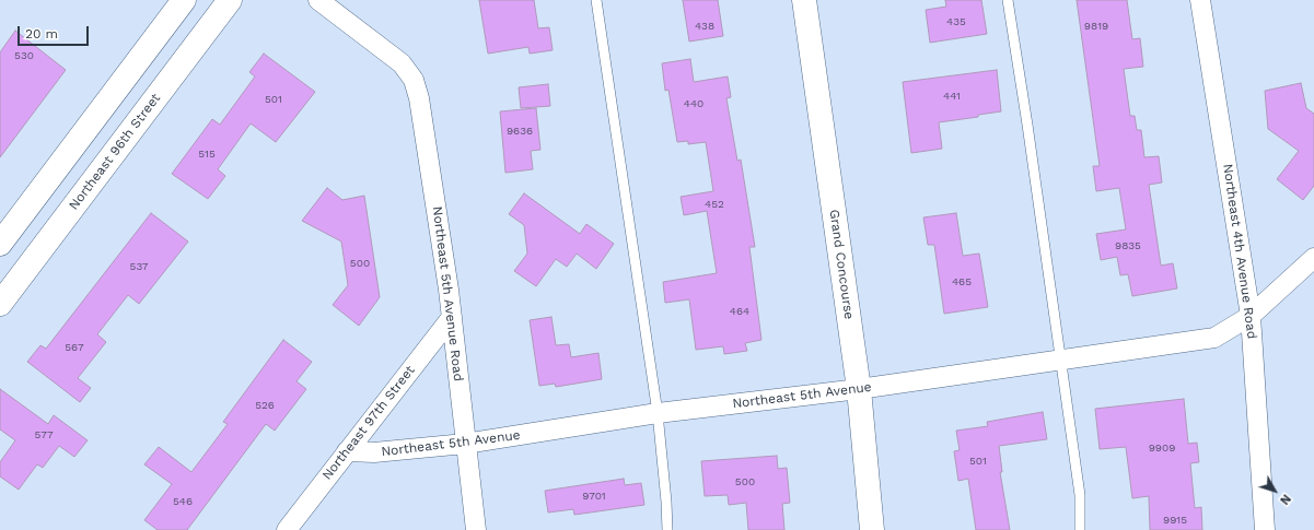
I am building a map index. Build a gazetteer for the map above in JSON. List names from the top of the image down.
{
  "streets": {
    "street": [
      "Northeast 96th Street",
      "Northeast 4th Avenue Road",
      "Grand Concourse",
      "Northeast 5th Avenue Road",
      "Northeast 5th Avenue",
      "Northeast 97th Street"
    ]
  },
  "crossings": [
    ["Northeast 4th Avenue Road", "Northeast 5th Avenue"],
    ["Grand Concourse", "Northeast 5th Avenue"],
    ["Northeast 5th Avenue Road", "Northeast 5th Avenue"],
    ["Northeast 5th Avenue Road", "Northeast 97th Street"],
    ["Northeast 5th Avenue", "Northeast 97th Street"]
  ],
  "house_numbers": [
    "435",
    "438",
    "9819",
    "530",
    "441",
    "501",
    "440",
    "9636",
    "515",
    "452",
    "9835",
    "500",
    "537",
    "465",
    "464",
    "567",
    "526",
    "577",
    "9909",
    "501",
    "500",
    "9701",
    "546",
    "9915"
  ],
  "scale_bar": "20 m",
  "north": "bottom right"
}
